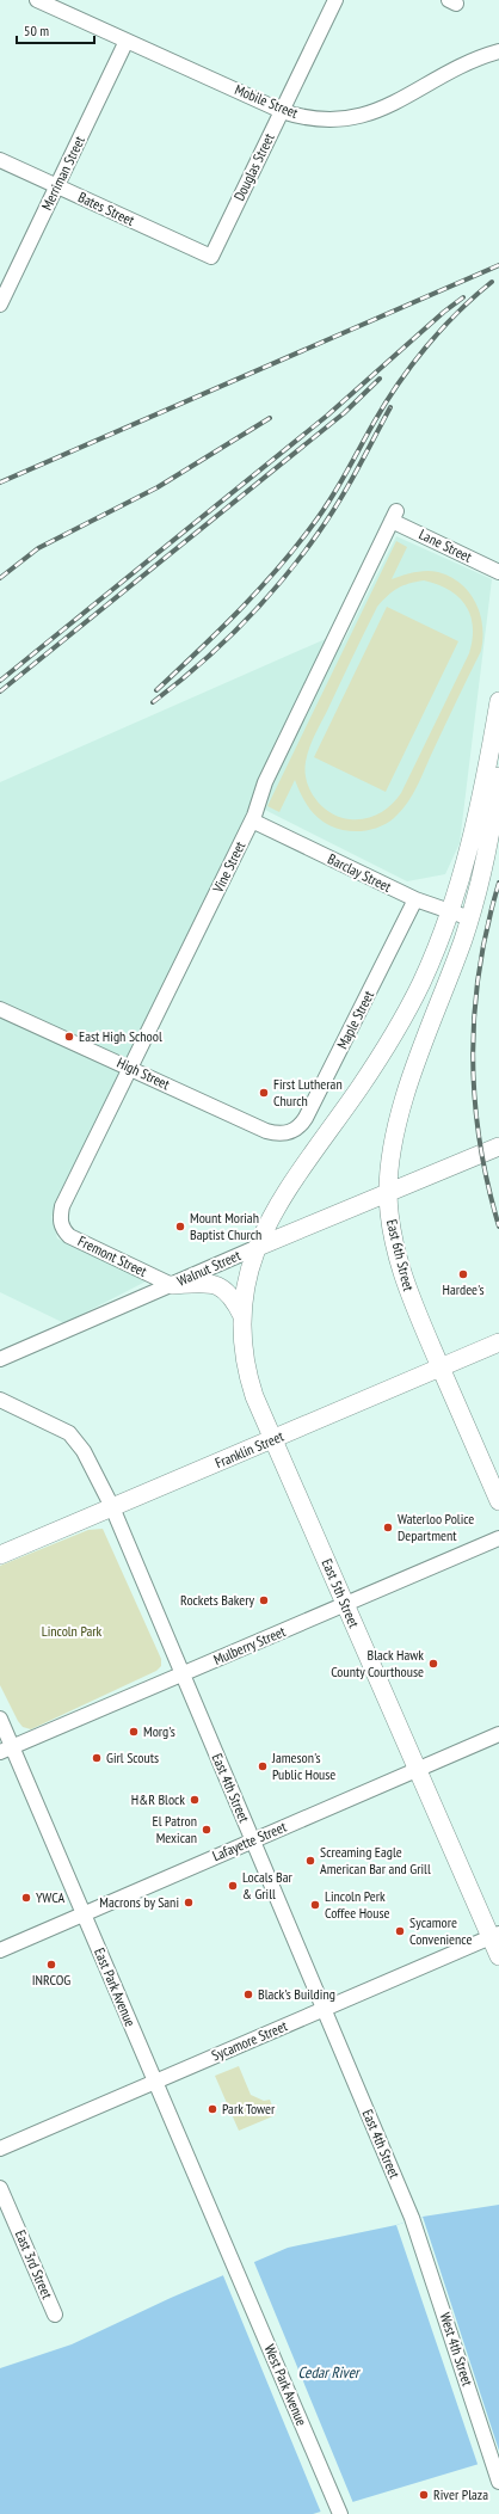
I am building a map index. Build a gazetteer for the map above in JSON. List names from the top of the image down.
{
  "streets": {
    "main road": [
      "East 6th Street",
      "Walnut Street",
      "Franklin Street",
      "East 5th Street"
    ],
    "street": [
      "Mobile Street",
      "Douglas Street",
      "Merriman Street",
      "Bates Street",
      "Lane Street",
      "Vine Street",
      "Barclay Street",
      "Maple Street",
      "High Street",
      "Fremont Street",
      "Mulberry Street",
      "East 4th Street",
      "Lafayette Street",
      "East Park Avenue",
      "Sycamore Street",
      "East 3rd Street",
      "West 4th Street",
      "West Park Avenue"
    ]
  },
  "crossings": [
    ["Mobile Street", "Douglas Street"],
    ["Mobile Street", "Merriman Street"],
    ["Douglas Street", "Bates Street"],
    ["Merriman Street", "Bates Street"],
    ["Lane Street", "Vine Street"],
    ["Vine Street", "Barclay Street"],
    ["Vine Street", "High Street"],
    ["Vine Street", "Fremont Street"],
    ["Barclay Street", "Maple Street"],
    ["Barclay Street", "East 6th Street"],
    ["Barclay Street", "East 5th Street"],
    ["Maple Street", "High Street"],
    ["East 6th Street", "Walnut Street"],
    ["East 6th Street", "Franklin Street"],
    ["Fremont Street", "Walnut Street"],
    ["Walnut Street", "East 5th Street"],
    ["Franklin Street", "East 5th Street"],
    ["Franklin Street", "East 4th Street"],
    ["East 5th Street", "Mulberry Street"],
    ["East 5th Street", "Lafayette Street"],
    ["East 5th Street", "Sycamore Street"],
    ["Mulberry Street", "East 4th Street"],
    ["Mulberry Street", "East Park Avenue"],
    ["East 4th Street", "Lafayette Street"],
    ["East 4th Street", "Sycamore Street"],
    ["East 4th Street", "West 4th Street"],
    ["Lafayette Street", "East Park Avenue"],
    ["East Park Avenue", "Sycamore Street"],
    ["East Park Avenue", "West Park Avenue"]
  ],
  "water": ["Cedar River"],
  "parks": ["Lincoln Park"],
  "places": [
    "East High School",
    "First Lutheran Church",
    "Mount Moriah Baptist Church",
    "Hardee's",
    "Waterloo Police Department",
    "Rockets Bakery",
    "Black Hawk County Courthouse",
    "Morg's",
    "Girl Scouts",
    "Jameson's Public House",
    "H&R Block",
    "El Patron Mexican",
    "Screaming Eagle American Bar and Grill",
    "Locals Bar & Grill",
    "YWCA",
    "Macrons by Sani",
    "Lincoln Perk Coffee House",
    "Sycamore Convenience",
    "INRCOG",
    "Black's Building",
    "Park Tower",
    "River Plaza"
  ],
  "scale_bar": "50 m"
}
